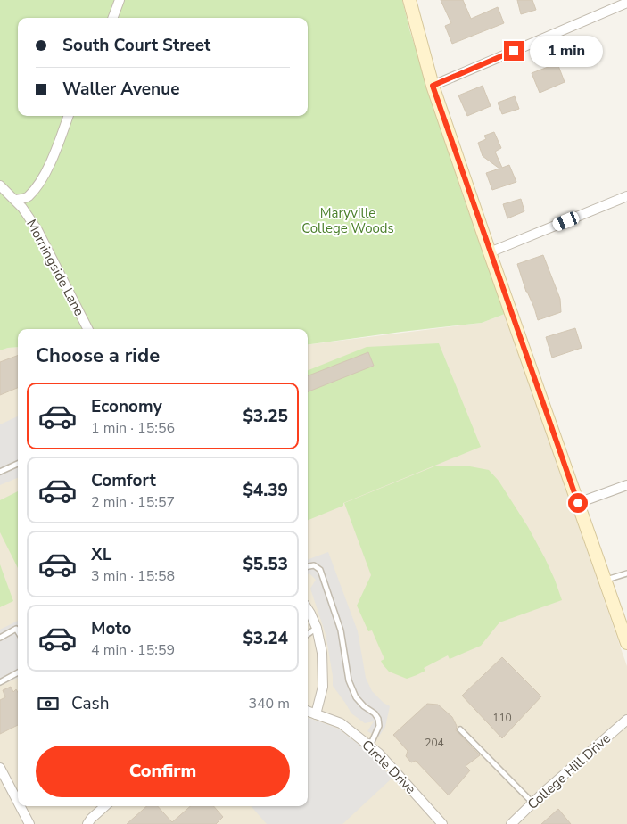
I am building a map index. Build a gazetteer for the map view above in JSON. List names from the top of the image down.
{
  "streets": {
    "street": ["Morningside Lane", "Circle Drive", "College Hill Drive"]
  },
  "parks": ["Maryville College Woods"],
  "house_numbers": ["110", "204"],
  "page": {
    "banner": ["South Court Street", "Waller Avenue"],
    "bubble": "1 min",
    "heading": "Choose a ride",
    "list": [
      {
        "name": "Economy",
        "note": "1 min · 15:56",
        "value": "$3.25"
      },
      {
        "name": "Comfort",
        "note": "2 min · 15:57",
        "value": "$4.39"
      },
      {
        "name": "XL",
        "note": "3 min · 15:58",
        "value": "$5.53"
      },
      {
        "name": "Moto",
        "note": "4 min · 15:59",
        "value": "$3.24"
      }
    ],
    "pay": ["Cash", "340 m"],
    "buttons": "Confirm"
  }
}
